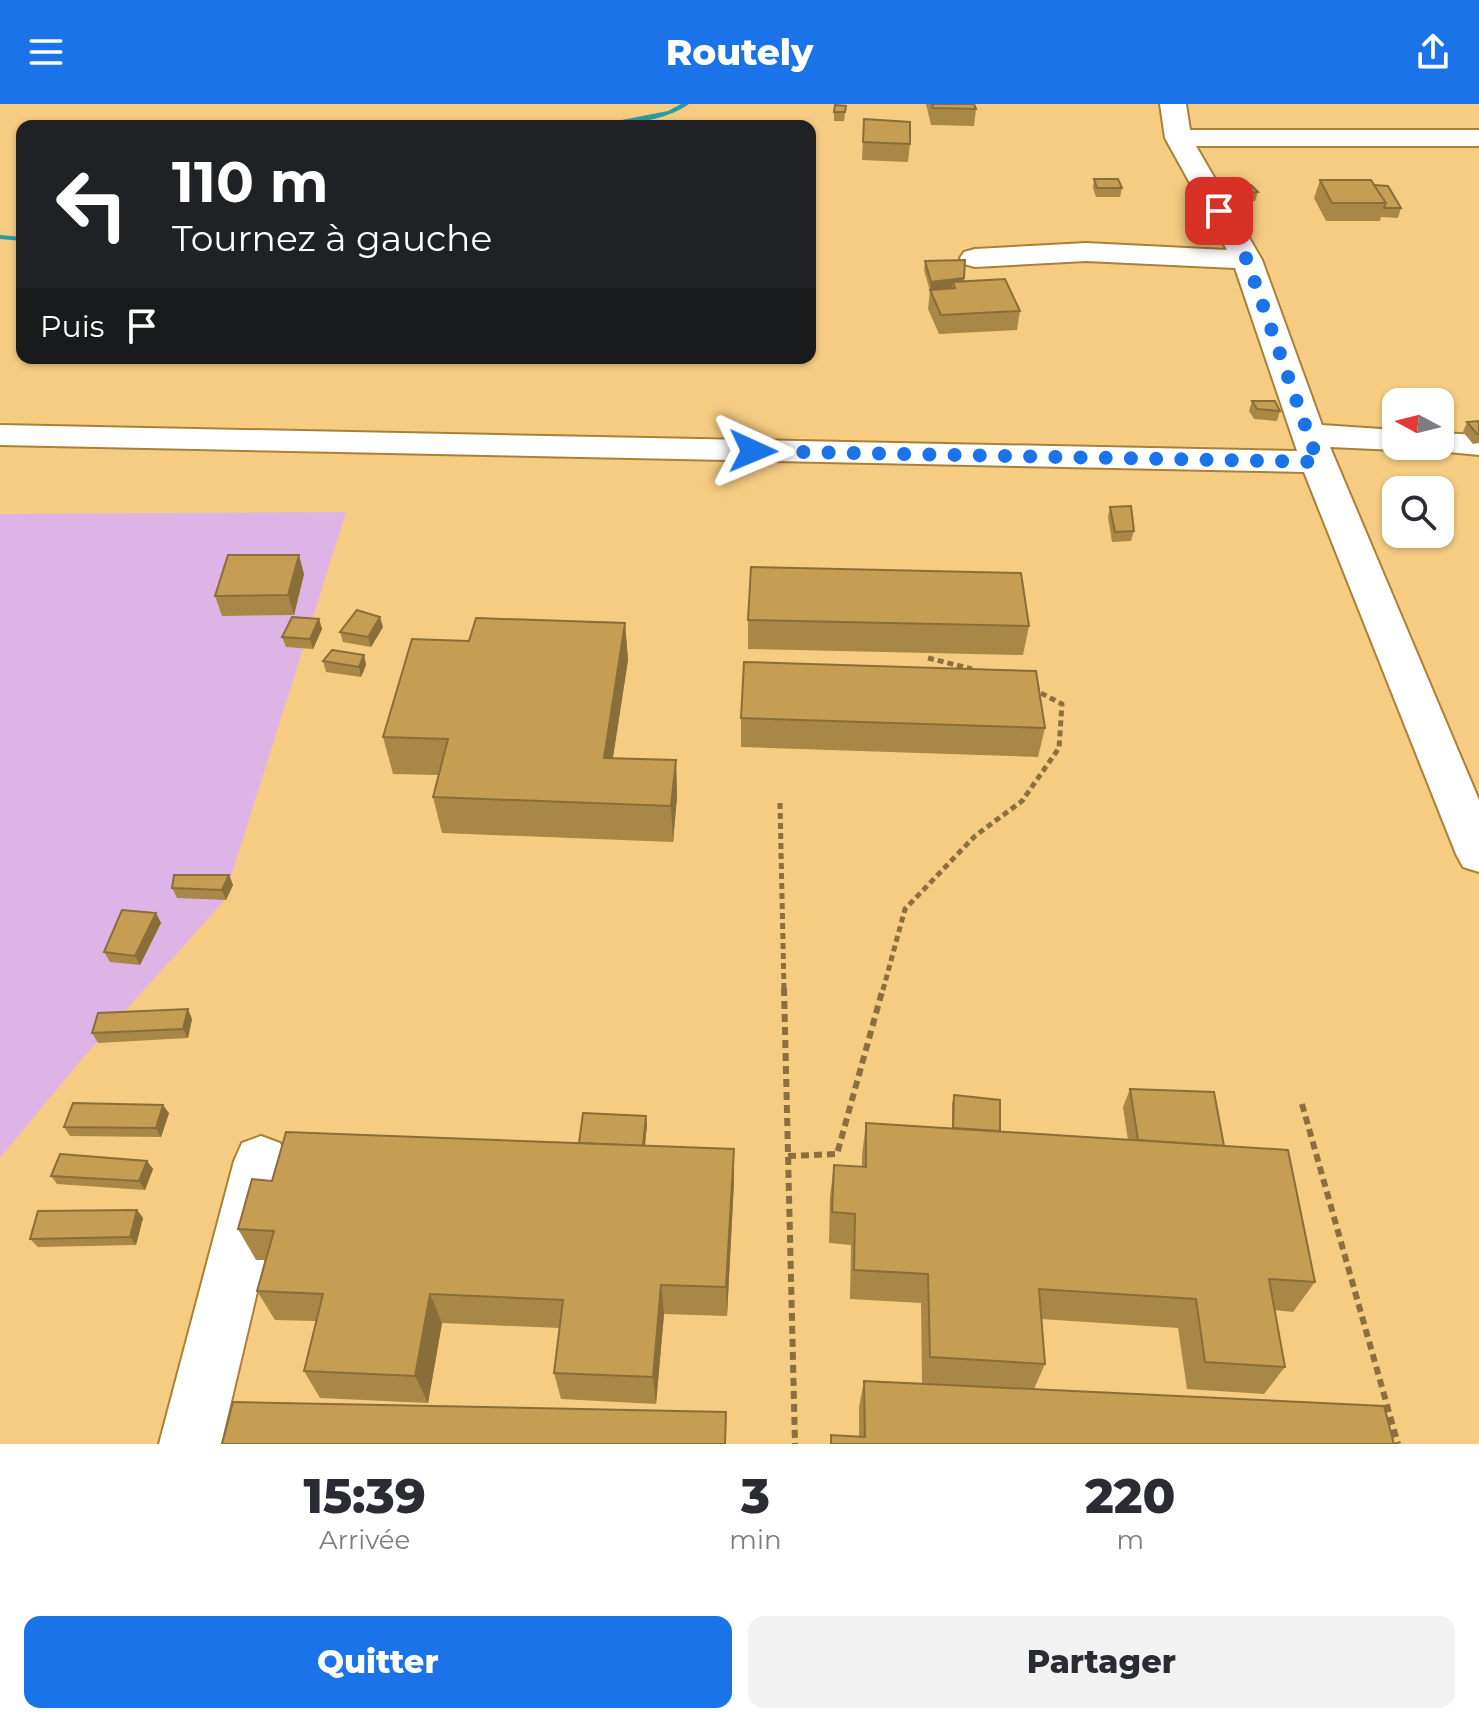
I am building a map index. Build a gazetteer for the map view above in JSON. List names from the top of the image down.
{
  "north": "left",
  "page": {
    "header": "Routely",
    "turn": ["110 m", "Tournez à gauche"],
    "then": "Puis",
    "eta": [
      "15:39",
      "Arrivée",
      "3",
      "min",
      "220",
      "m"
    ],
    "buttons": ["Quitter", "Partager"]
  }
}
